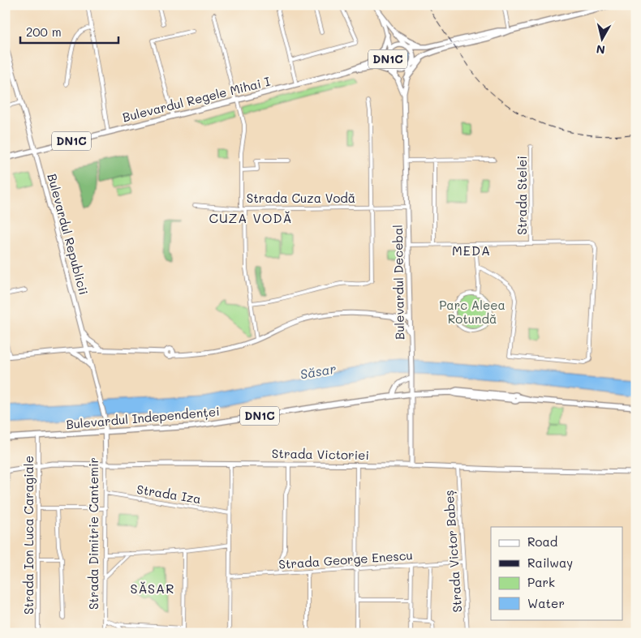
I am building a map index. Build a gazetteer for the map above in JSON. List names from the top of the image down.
{
  "streets": {
    "main road": ["DN1C", "Bulevardul Regele Mihai I", "Bulevardul Independenței"],
    "street": [
      "Strada Stelei",
      "Strada Cuza Vodă",
      "Bulevardul Republicii",
      "Bulevardul Decebal",
      "Strada Victoriei",
      "Strada Iza",
      "Strada Dimitrie Cantemir",
      "Strada Ion Luca Caragiale",
      "Strada Victor Babeș",
      "Strada George Enescu"
    ]
  },
  "crossings": [
    ["DN1C", "Bulevardul Regele Mihai I"],
    ["DN1C", "Bulevardul Decebal"],
    ["Bulevardul Regele Mihai I", "Bulevardul Republicii"],
    ["Bulevardul Regele Mihai I", "Bulevardul Decebal"],
    ["Strada Cuza Vodă", "Bulevardul Decebal"],
    ["Bulevardul Republicii", "Bulevardul Independenței"],
    ["Bulevardul Republicii", "Strada Dimitrie Cantemir"],
    ["Bulevardul Decebal", "Bulevardul Independenței"],
    ["Bulevardul Decebal", "Strada Victoriei"],
    ["Bulevardul Independenței", "Strada Dimitrie Cantemir"],
    ["Bulevardul Independenței", "Strada Ion Luca Caragiale"],
    ["Strada Victoriei", "Strada Dimitrie Cantemir"],
    ["Strada Victoriei", "Strada Ion Luca Caragiale"],
    ["Strada Victoriei", "Strada Victor Babeș"],
    ["Strada Iza", "Strada Dimitrie Cantemir"],
    ["Strada Victor Babeș", "Strada George Enescu"]
  ],
  "districts": ["CUZA VODĂ", "MEDA", "SĂSAR"],
  "water": ["Săsar"],
  "parks": ["Parc Aleea Rotundă"],
  "legend": [
    "Road",
    "Railway",
    "Park",
    "Water"
  ],
  "scale_bar": "200 m",
  "north": "bottom"
}
